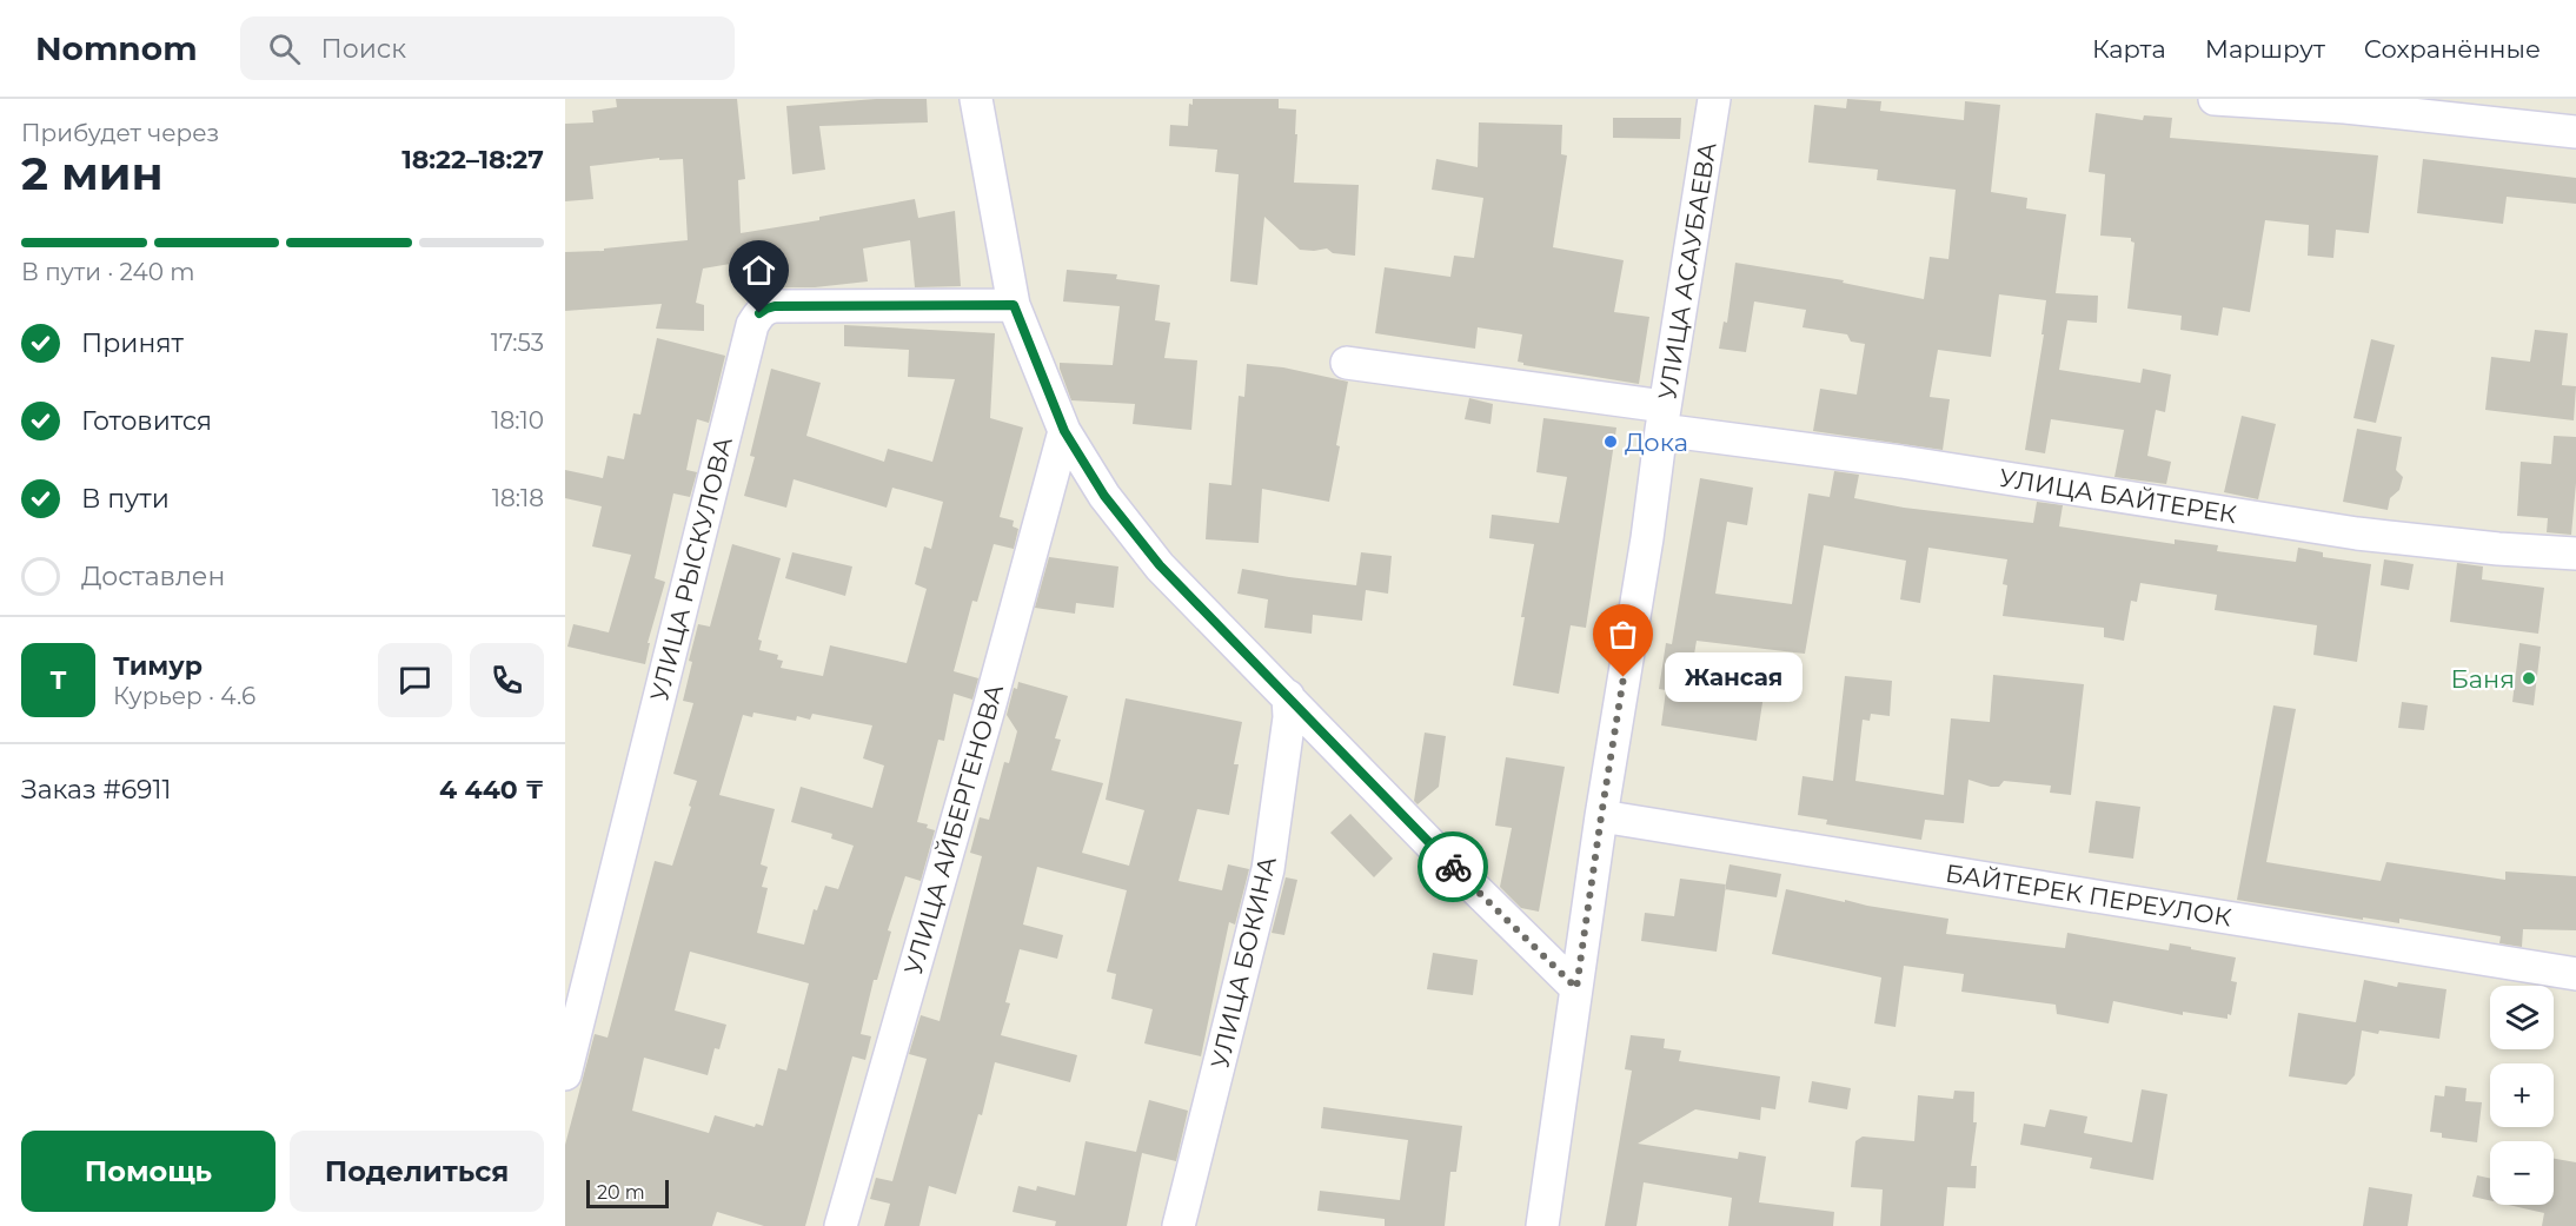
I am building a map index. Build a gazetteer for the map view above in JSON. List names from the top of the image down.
{
  "streets": {
    "street": [
      "УЛИЦА АСАУБАЕВА",
      "УЛИЦА БАЙТЕРЕК",
      "УЛИЦА РЫСКУЛОВА",
      "УЛИЦА АЙБЕРГЕНОВА",
      "БАЙТЕРЕК ПЕРЕУЛОК",
      "УЛИЦА БОКИНА"
    ]
  },
  "crossings": [
    ["УЛИЦА АСАУБАЕВА", "УЛИЦА БАЙТЕРЕК"],
    ["УЛИЦА АСАУБАЕВА", "БАЙТЕРЕК ПЕРЕУЛОК"]
  ],
  "places": ["Дока", "Жансая", "Баня"],
  "scale_bar": "20 m",
  "page": {
    "header": "Nomnom",
    "search": "Поиск",
    "nav": ["Карта", "Маршрут", "Сохранённые"],
    "heading": ["2 мин", "Прибудет через", "18:22–18:27"],
    "panel": [
      "Тимур",
      "Курьер · 4.6",
      "Заказ #6911",
      "4 440 ₸"
    ],
    "bar": "В пути · 240 m",
    "list": [
      ["Принят", "17:53"],
      ["Готовится", "18:10"],
      ["В пути", "18:18"],
      "Доставлен"
    ],
    "round": "Т",
    "bubble": "Жансая",
    "map_buttons": ["+", "−"],
    "buttons": ["Помощь", "Поделиться"],
    "scale": "20 m"
  }
}
